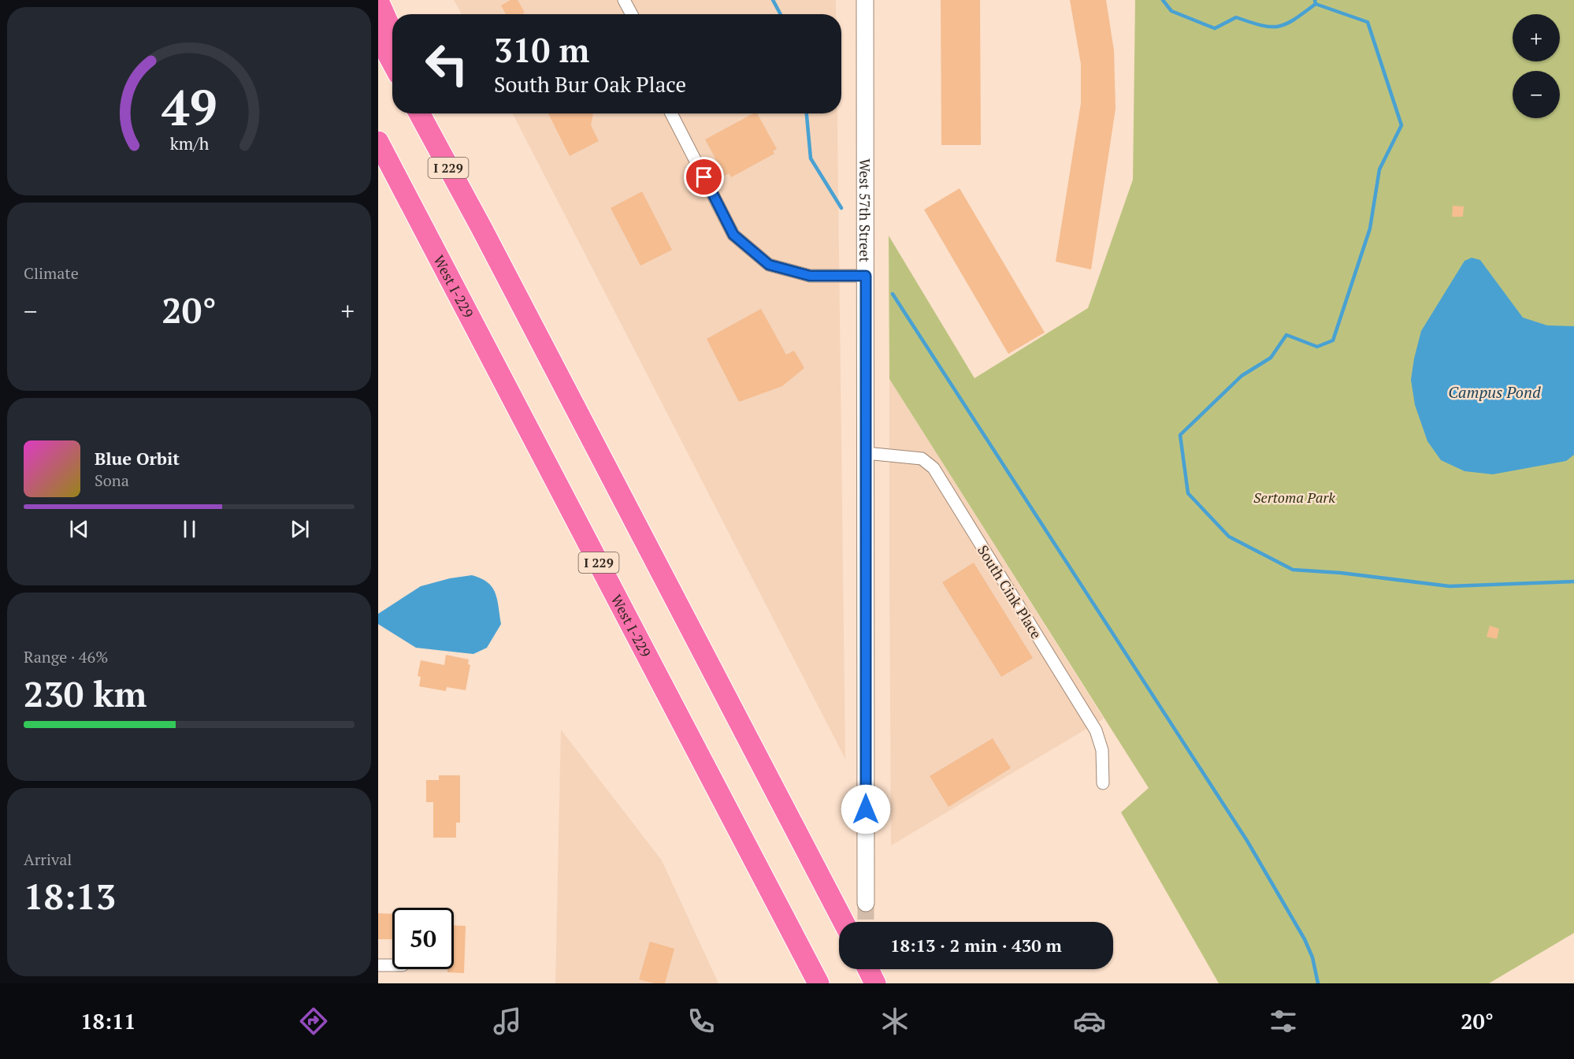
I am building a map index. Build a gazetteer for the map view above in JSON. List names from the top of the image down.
{
  "streets": {
    "highway": ["I 229", "West I-229"],
    "main road": ["West 57th Street"],
    "street": ["South Cink Place"]
  },
  "crossings": [
    ["West 57th Street", "South Cink Place"]
  ],
  "water": ["Campus Pond"],
  "parks": ["Sertoma Park"],
  "page": {
    "map_buttons": ["+", "−"],
    "turn": ["310 m", "South Bur Oak Place"],
    "tile": [
      "Climate",
      ["Range · 46%", "230 km"],
      ["Arrival", "18:13"]
    ],
    "heat": ["−", "20°", "+"],
    "song": ["Blue Orbit", "Sona"],
    "limit": "50",
    "trip": "18:13 · 2 min · 430 m",
    "tabs": ["18:11", "20°"],
    "gauge": ["49", "km/h"]
  }
}
